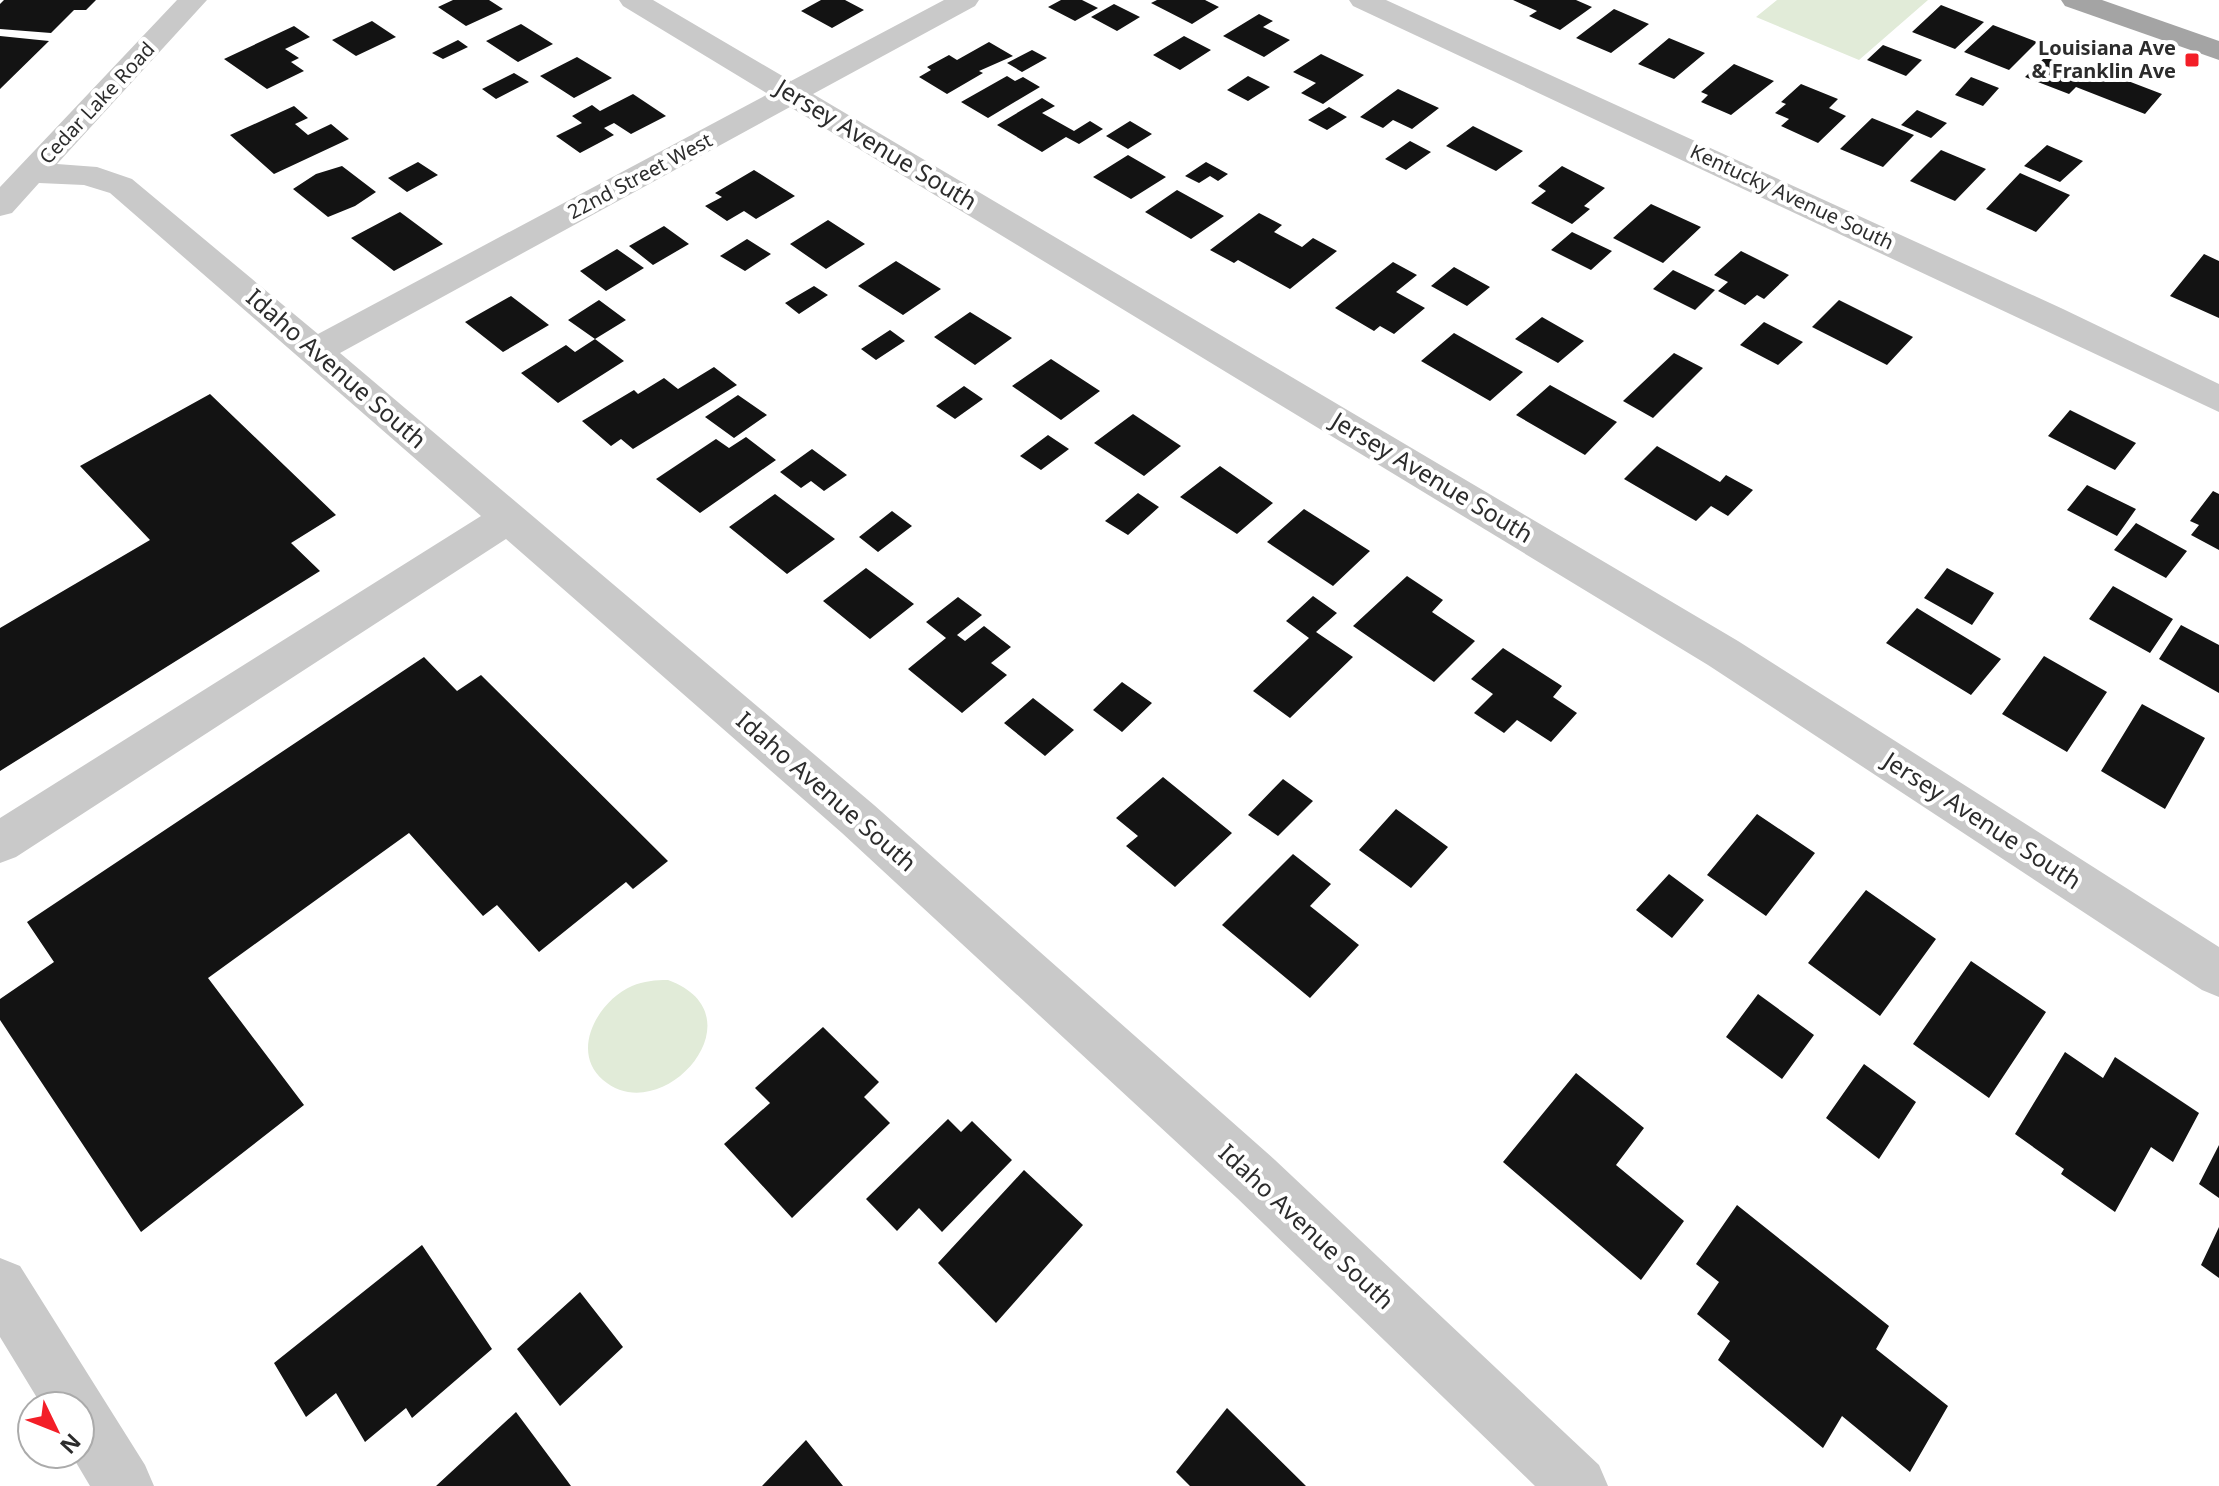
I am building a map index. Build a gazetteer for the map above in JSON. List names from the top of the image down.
{
  "streets": {
    "street": [
      "Cedar Lake Road",
      "Jersey Avenue South",
      "22nd Street West",
      "Kentucky Avenue South",
      "Idaho Avenue South"
    ]
  },
  "crossings": [
    ["Cedar Lake Road", "Idaho Avenue South"],
    ["Jersey Avenue South", "22nd Street West"],
    ["22nd Street West", "Idaho Avenue South"]
  ],
  "places": {
    "transit": ["Louisiana Ave & Franklin Ave"]
  },
  "north": "bottom right"
}
